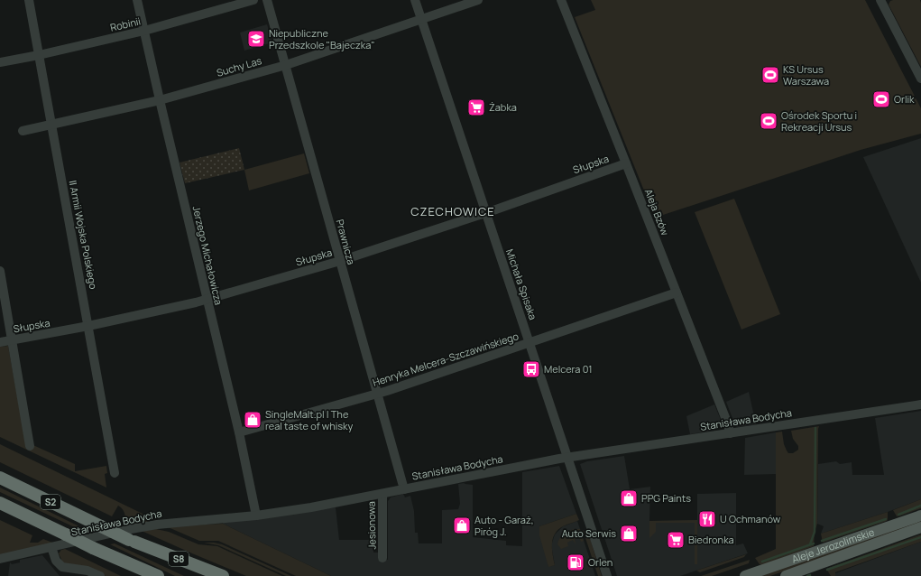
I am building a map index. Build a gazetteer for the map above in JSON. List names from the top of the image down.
{
  "streets": {
    "highway": ["S2", "S8"],
    "main road": ["Aleje Jerozolimskie"],
    "street": [
      "Robinii",
      "Suchy Las",
      "Słupska",
      "Aleja Bzów",
      "II Armii Wojska Polskiego",
      "Prawnicza",
      "Jerzego Michałowicza",
      "Michała Spisaka",
      "Henryka Melcera-Szczawińskiego",
      "Stanisława Bodycha",
      "Jesionowa"
    ]
  },
  "crossings": [
    ["Robinii", "II Armii Wojska Polskiego"],
    ["Robinii", "Jerzego Michałowicza"],
    ["Suchy Las", "II Armii Wojska Polskiego"],
    ["Suchy Las", "Prawnicza"],
    ["Suchy Las", "Jerzego Michałowicza"],
    ["Suchy Las", "Michała Spisaka"],
    ["Słupska", "Aleja Bzów"],
    ["Słupska", "II Armii Wojska Polskiego"],
    ["Słupska", "Prawnicza"],
    ["Słupska", "Jerzego Michałowicza"],
    ["Słupska", "Michała Spisaka"],
    ["Aleja Bzów", "Henryka Melcera-Szczawińskiego"],
    ["Aleja Bzów", "Stanisława Bodycha"],
    ["Prawnicza", "Henryka Melcera-Szczawińskiego"],
    ["Prawnicza", "Stanisława Bodycha"],
    ["Jerzego Michałowicza", "Henryka Melcera-Szczawińskiego"],
    ["Jerzego Michałowicza", "Stanisława Bodycha"],
    ["Michała Spisaka", "Henryka Melcera-Szczawińskiego"],
    ["Michała Spisaka", "Stanisława Bodycha"],
    ["Stanisława Bodycha", "Jesionowa"],
    ["S2", "S8"]
  ],
  "districts": ["CZECHOWICE"],
  "places": {
    "school or university": ["Niepubliczne Przedszkole \"Bajeczka\""],
    "sports": ["KS Ursus Warszawa", "Orlik", "Ośrodek Sportu i Rekreacji Ursus"],
    "supermarket": ["Żabka", "Biedronka"],
    "bus stop": ["Melcera 01"],
    "shop": [
      "SingleMalt.pl | The real taste of whisky",
      "PPG Paints",
      "Auto - Garaż, Piróg J.",
      "Auto Serwis"
    ],
    "restaurant": ["U Ochmanów"],
    "fuel station": ["Orlen"]
  }
}
